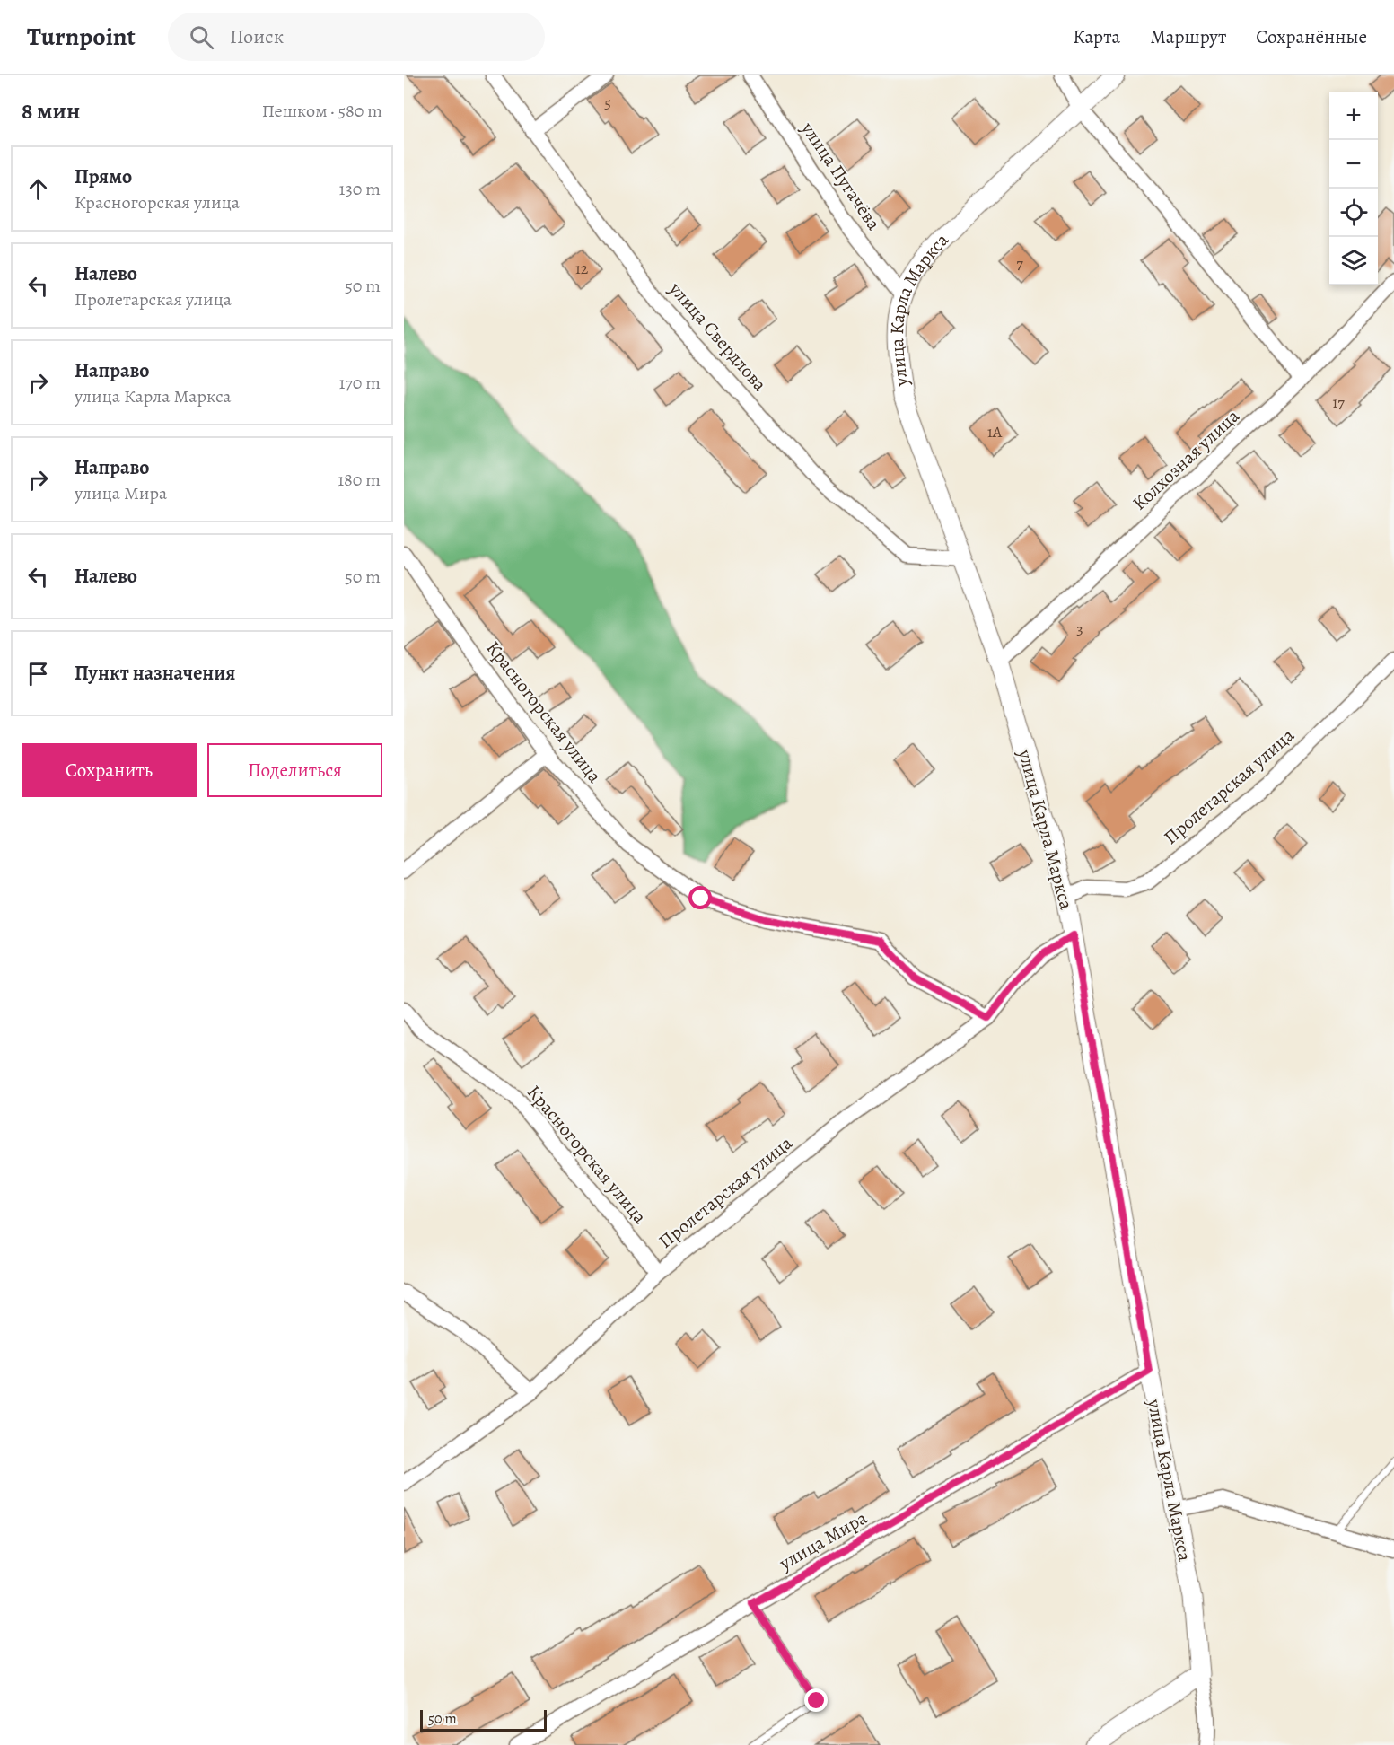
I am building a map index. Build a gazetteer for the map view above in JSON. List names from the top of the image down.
{
  "streets": {
    "street": [
      "улица Пугачёва",
      "улица Карла Маркса",
      "улица Свердлова",
      "Колхозная улица",
      "Красногорская улица",
      "Пролетарская улица",
      "улица Мира"
    ]
  },
  "crossings": [
    ["улица Пугачёва", "улица Карла Маркса"],
    ["улица Карла Маркса", "улица Свердлова"],
    ["улица Карла Маркса", "Колхозная улица"],
    ["улица Карла Маркса", "Пролетарская улица"],
    ["улица Карла Маркса", "улица Мира"],
    ["Красногорская улица", "Пролетарская улица"]
  ],
  "house_numbers": [
    "5",
    "7",
    "12",
    "17",
    "1А",
    "3"
  ],
  "scale_bar": "50 m",
  "page": {
    "header": "Turnpoint",
    "search": "Поиск",
    "nav": ["Карта", "Маршрут", "Сохранённые"],
    "heading": ["8 мин", "Пешком · 580 m"],
    "map_buttons": ["+", "−"],
    "list": [
      ["Прямо", "Красногорская улица", "130 m"],
      ["Налево", "Пролетарская улица", "50 m"],
      ["Направо", "улица Карла Маркса", "170 m"],
      ["Направо", "улица Мира", "180 m"],
      ["Налево", "50 m"],
      "Пункт назначения"
    ],
    "buttons": ["Сохранить", "Поделиться"],
    "scale": "50 m"
  }
}
